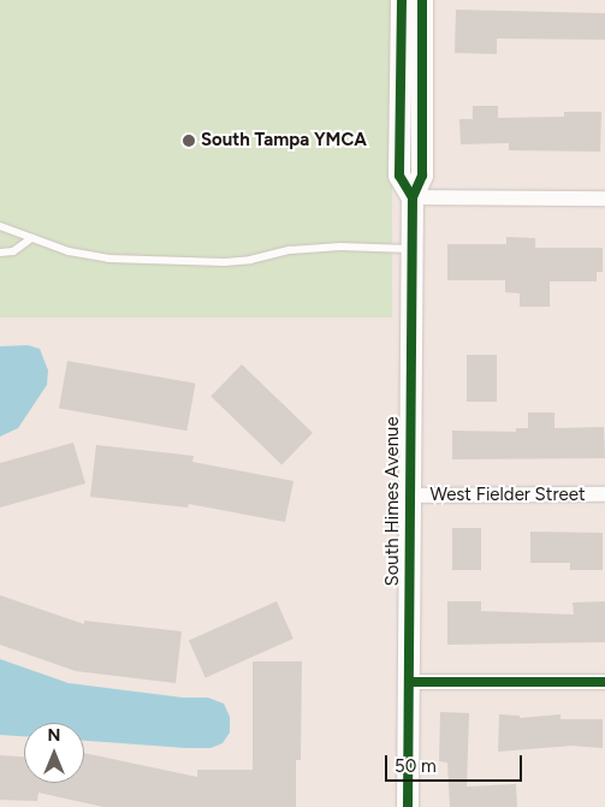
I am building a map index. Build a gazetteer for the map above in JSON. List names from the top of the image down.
{
  "streets": {
    "street": ["West Fielder Street", "South Himes Avenue"]
  },
  "crossings": [
    ["West Fielder Street", "South Himes Avenue"]
  ],
  "places": ["South Tampa YMCA"],
  "scale_bar": "50 m",
  "north": "top"
}
